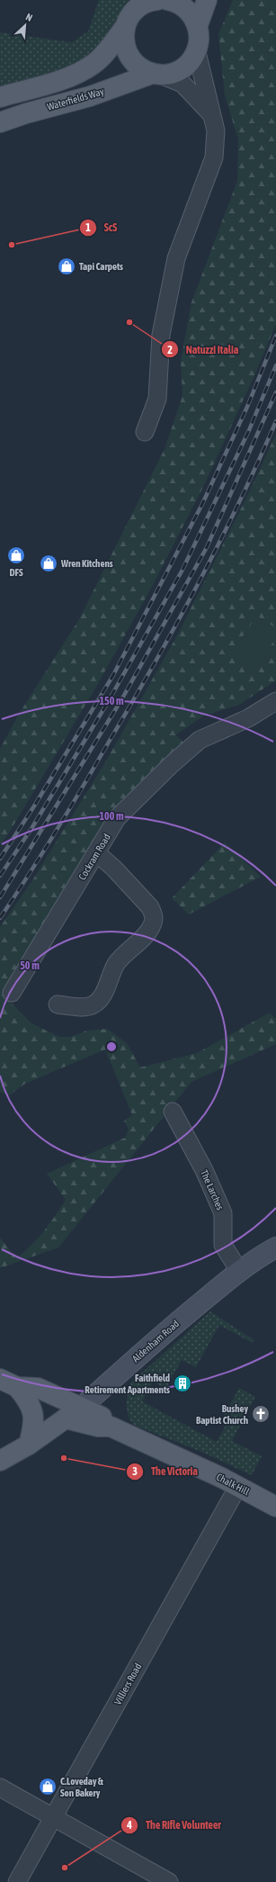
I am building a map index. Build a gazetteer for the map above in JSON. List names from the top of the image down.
{
  "streets": {
    "main road": ["Waterfields Way", "Aldenham Road", "Chalk Hill"],
    "street": ["Cockram Road", "The Larches", "Villiers Road"]
  },
  "crossings": [
    ["The Larches", "Aldenham Road"],
    ["Aldenham Road", "Chalk Hill"],
    ["Chalk Hill", "Villiers Road"]
  ],
  "places": {
    "other": [
      "ScS",
      "Natuzzi Italia",
      "The Victoria",
      "The Rifle Volunteer"
    ],
    "shop": [
      "Tapi Carpets",
      "DFS",
      "Wren Kitchens",
      "C.Loveday & Son Bakery"
    ],
    "building": ["Faithfield Retirement Apartments"],
    "church": ["Bushey Baptist Church"]
  },
  "north": "top right",
  "rings": ["150 m", "100 m", "50 m"]
}
